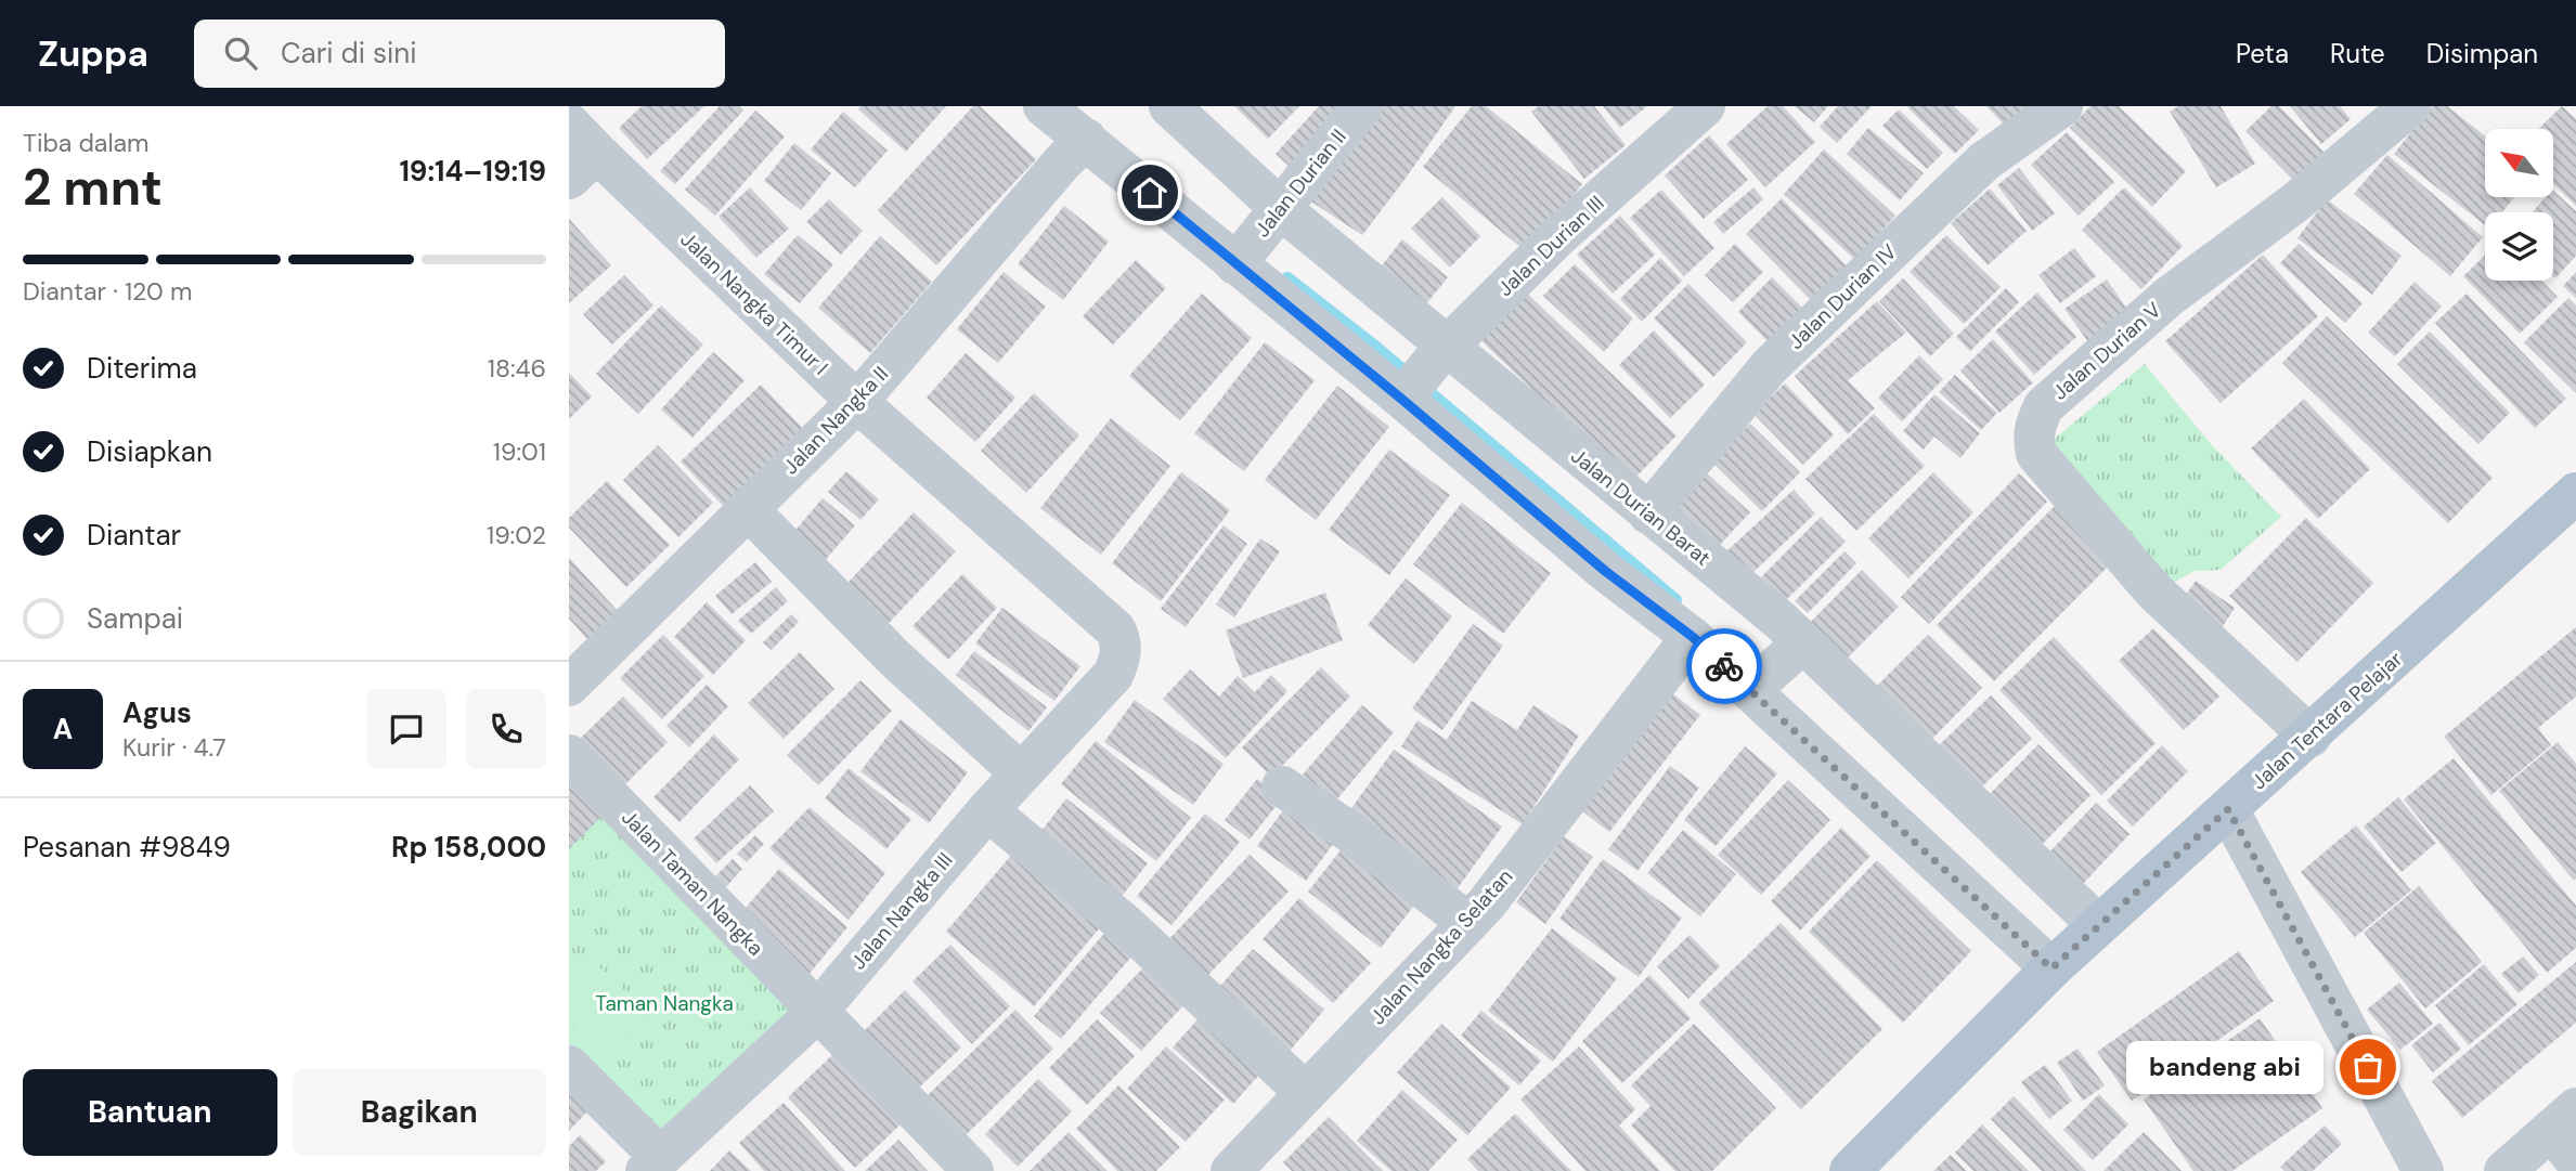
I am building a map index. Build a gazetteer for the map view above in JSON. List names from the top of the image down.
{
  "streets": {
    "main road": ["Jalan Tentara Pelajar"],
    "street": [
      "Jalan Durian II",
      "Jalan Durian III",
      "Jalan Durian IV",
      "Jalan Nangka Timur I",
      "Jalan Durian V",
      "Jalan Nangka II",
      "Jalan Durian Barat",
      "Jalan Taman Nangka",
      "Jalan Nangka III",
      "Jalan Nangka Selatan"
    ]
  },
  "crossings": [
    ["Jalan Durian II", "Jalan Durian Barat"],
    ["Jalan Durian III", "Jalan Durian Barat"],
    ["Jalan Durian IV", "Jalan Durian Barat"],
    ["Jalan Nangka Timur I", "Jalan Nangka II"],
    ["Jalan Nangka Timur I", "Jalan Nangka III"],
    ["Jalan Durian V", "Jalan Tentara Pelajar"],
    ["Jalan Durian Barat", "Jalan Tentara Pelajar"],
    ["Jalan Taman Nangka", "Jalan Nangka III"]
  ],
  "parks": ["Taman Nangka"],
  "places": ["bandeng abi"],
  "north": "top left",
  "page": {
    "header": "Zuppa",
    "search": "Cari di sini",
    "nav": ["Peta", "Rute", "Disimpan"],
    "heading": ["2 mnt", "Tiba dalam", "19:14–19:19"],
    "panel": [
      "Agus",
      "Kurir · 4.7",
      "Pesanan #9849",
      "Rp 158,000"
    ],
    "bar": "Diantar · 120 m",
    "list": [
      ["Diterima", "18:46"],
      ["Disiapkan", "19:01"],
      ["Diantar", "19:02"],
      "Sampai"
    ],
    "round": "A",
    "bubble": "bandeng abi",
    "buttons": ["Bantuan", "Bagikan"]
  }
}
